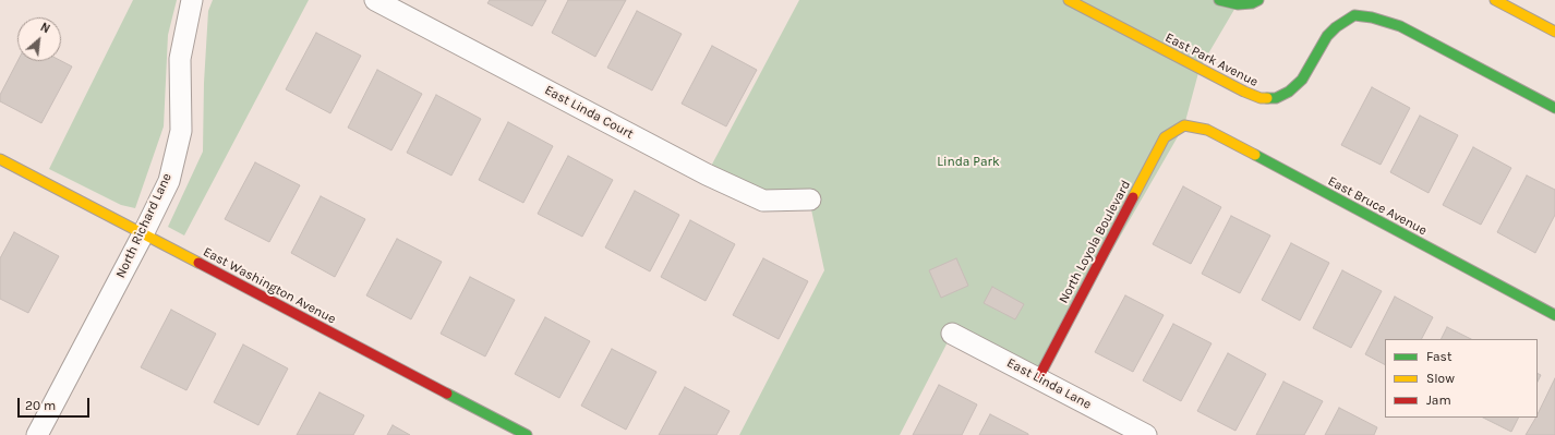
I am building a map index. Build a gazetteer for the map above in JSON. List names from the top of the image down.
{
  "streets": {
    "street": [
      "East Park Avenue",
      "East Linda Court",
      "East Bruce Avenue",
      "North Richard Lane",
      "North Loyola Boulevard",
      "East Washington Avenue",
      "East Linda Lane"
    ]
  },
  "crossings": [
    ["East Bruce Avenue", "North Loyola Boulevard"],
    ["North Richard Lane", "East Washington Avenue"],
    ["North Loyola Boulevard", "East Linda Lane"]
  ],
  "parks": ["Linda Park"],
  "legend": ["Fast", "Slow", "Jam"],
  "scale_bar": "20 m",
  "north": "top right"
}
